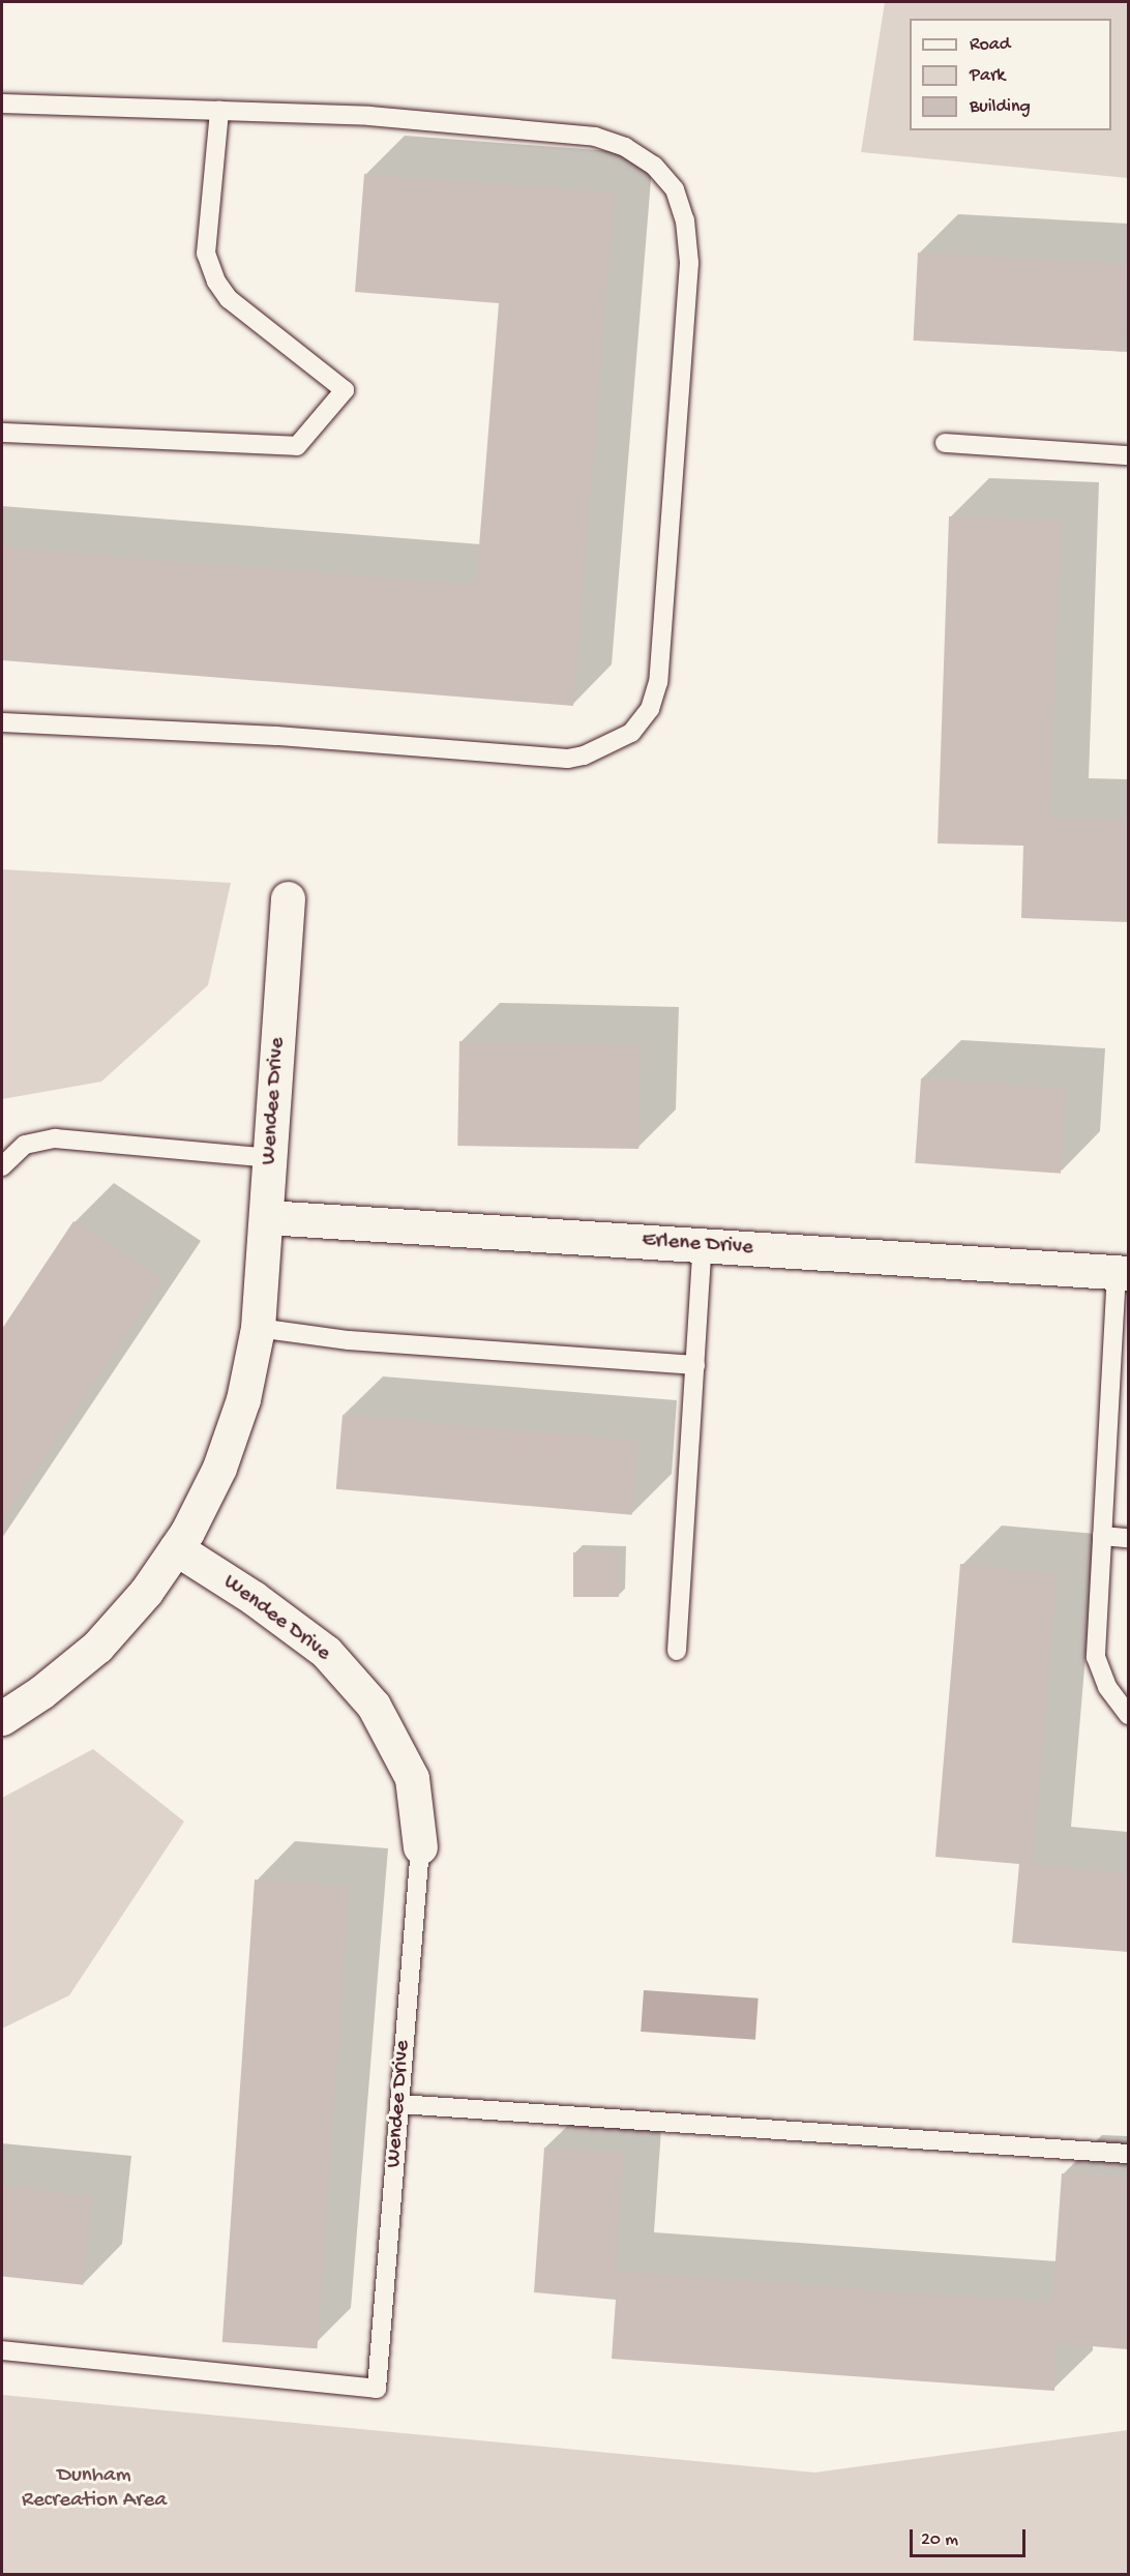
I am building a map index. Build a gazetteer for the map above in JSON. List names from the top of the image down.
{
  "streets": {
    "street": ["Wendee Drive", "Erlene Drive"]
  },
  "crossings": [
    ["Wendee Drive", "Erlene Drive"]
  ],
  "parks": ["Dunham Recreation Area"],
  "legend": ["Road", "Park", "Building"],
  "scale_bar": "20 m"
}
